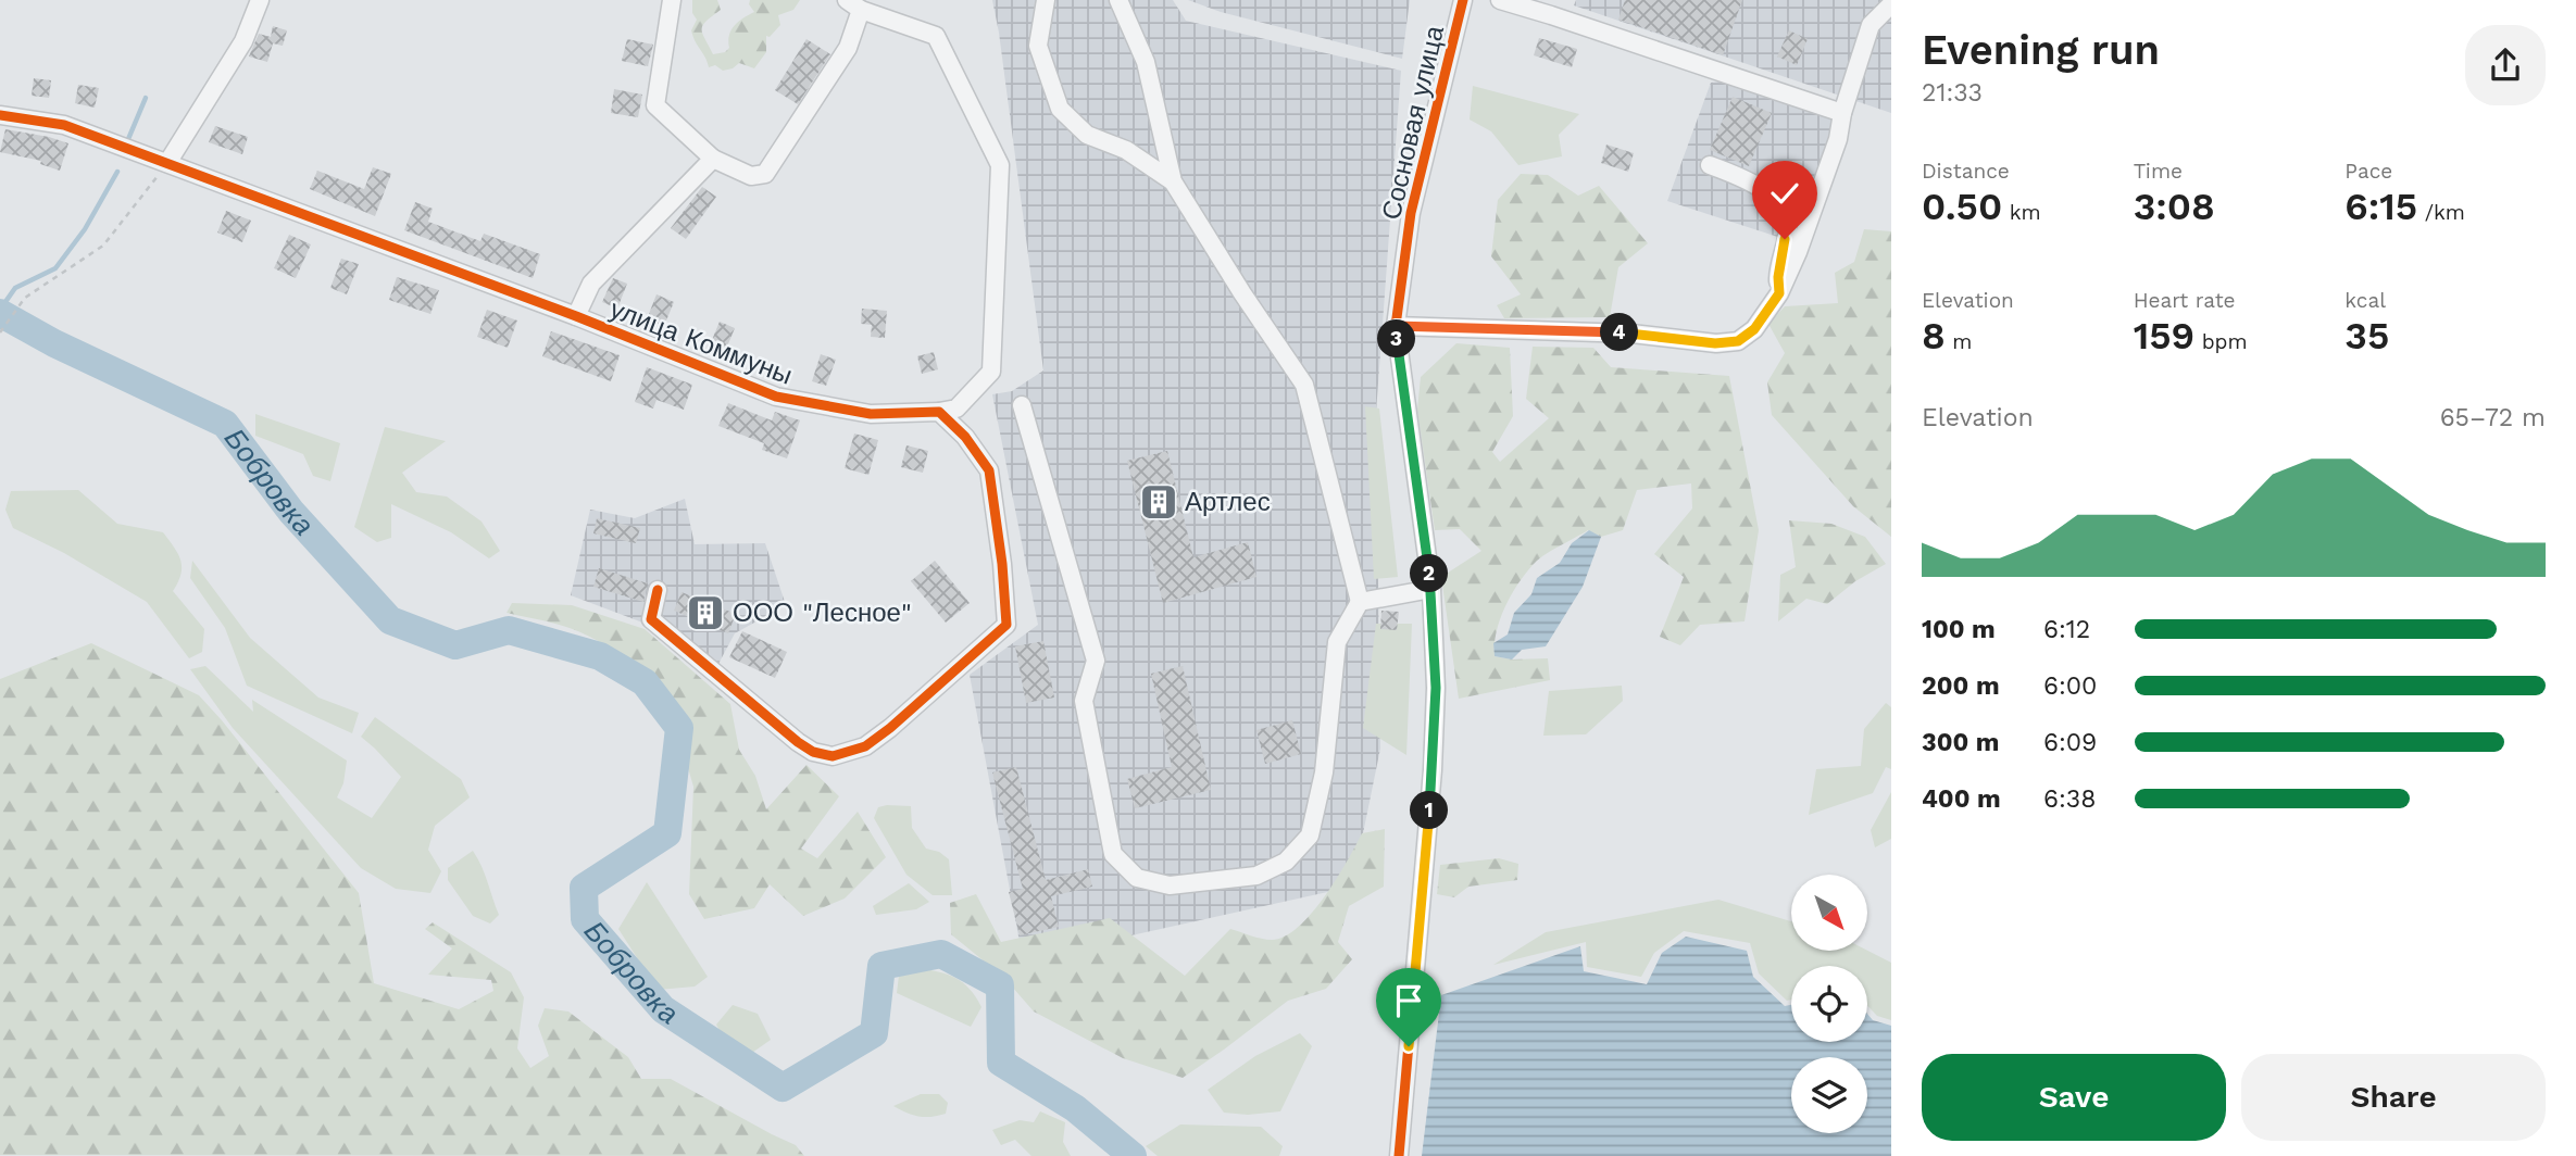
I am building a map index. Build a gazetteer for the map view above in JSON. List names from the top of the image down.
{
  "streets": {
    "street": ["Сосновая улица", "улица Коммуны"]
  },
  "water": ["Бобровка"],
  "places": {
    "building": ["Артлес", "ООО \"Лесное\""]
  },
  "north": "bottom right",
  "page": {
    "heading": ["Evening run", "21:33"],
    "stats": [
      ["Distance", "0.50 km"],
      ["Time", "3:08"],
      ["Pace", "6:15 /km"],
      ["Elevation", "8 m"],
      ["Heart rate", "159 bpm"],
      ["kcal", "35"]
    ],
    "pins": [
      "4",
      "3",
      "2",
      "1"
    ],
    "chart": ["Elevation", "65–72 m"],
    "list": [
      {
        "name": "100 m",
        "note": "6:12"
      },
      {
        "name": "200 m",
        "note": "6:00"
      },
      {
        "name": "300 m",
        "note": "6:09"
      },
      {
        "name": "400 m",
        "note": "6:38"
      }
    ],
    "buttons": ["Save", "Share"]
  }
}
